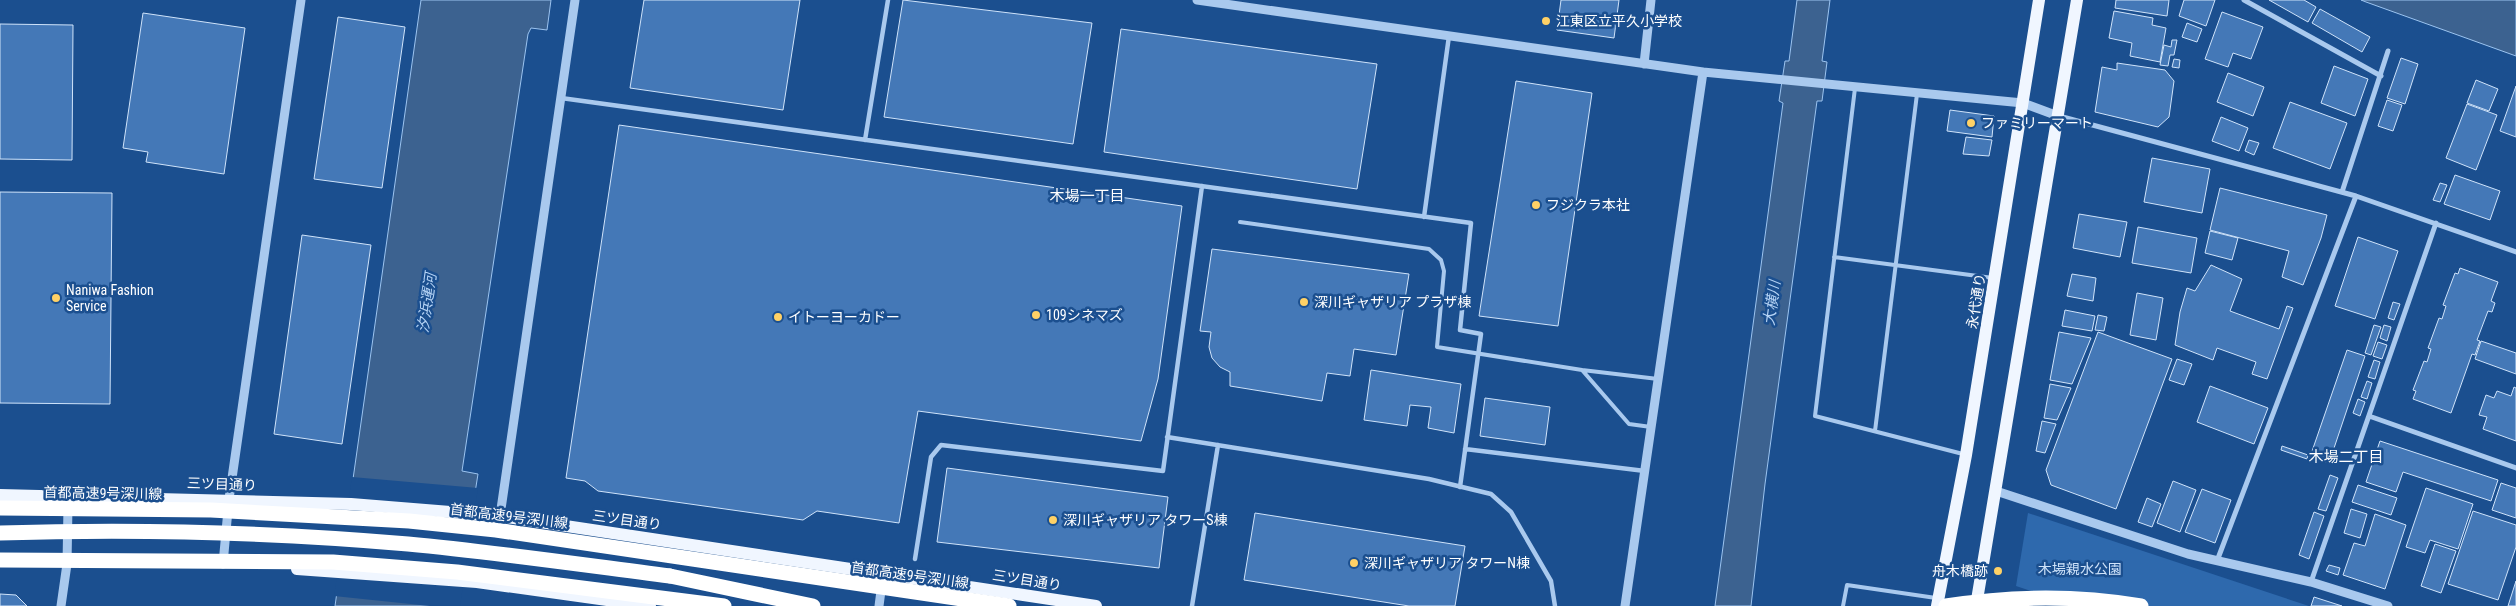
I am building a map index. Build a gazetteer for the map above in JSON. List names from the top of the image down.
{
  "streets": {
    "highway": ["首都高速9号深川線"],
    "main road": ["永代通り", "三ツ目通り"]
  },
  "districts": ["木場一丁目", "木場二丁目"],
  "water": ["汐浜運河", "大横川"],
  "parks": ["木場親水公園"],
  "places": [
    "江東区立平久小学校",
    "ファミリーマート",
    "フジクラ本社",
    "Naniwa Fashion Service",
    "深川ギャザリア プラザ棟",
    "109シネマズ",
    "イトーヨーカドー",
    "深川ギャザリア タワーS棟",
    "深川ギャザリア タワーN棟",
    "舟木橋跡"
  ]
}
